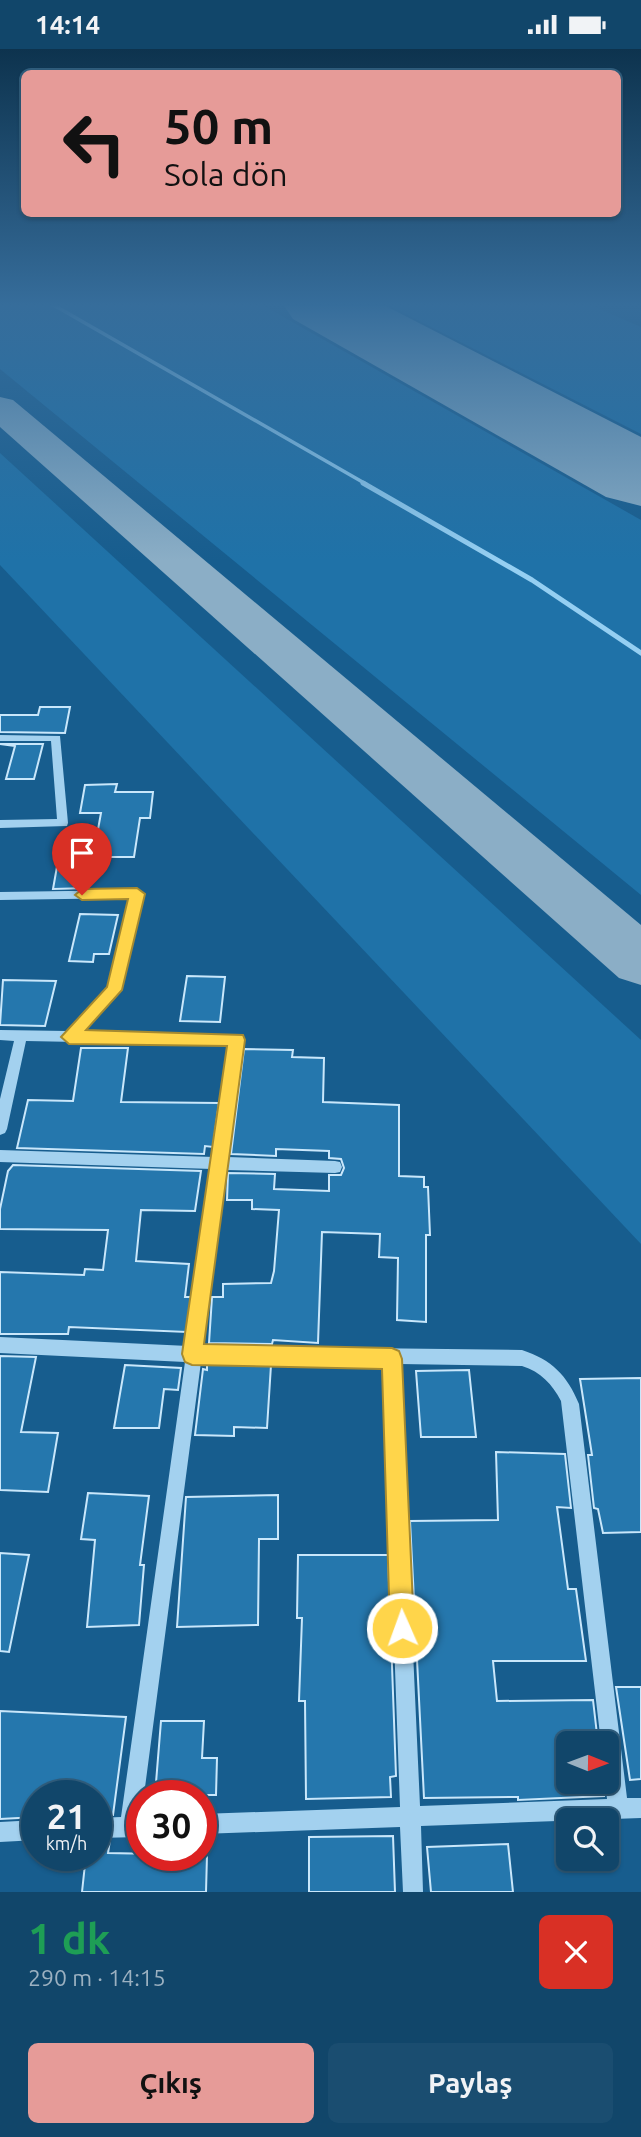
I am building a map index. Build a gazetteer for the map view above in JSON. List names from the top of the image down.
{
  "north": "right",
  "page": {
    "status": "14:14",
    "turn": ["50 m", "Sola dön"],
    "speed": "21 km/h",
    "limit": "30",
    "heading": ["1 dk", "290 m · 14:15"],
    "buttons": ["Çıkış", "Paylaş"]
  }
}
